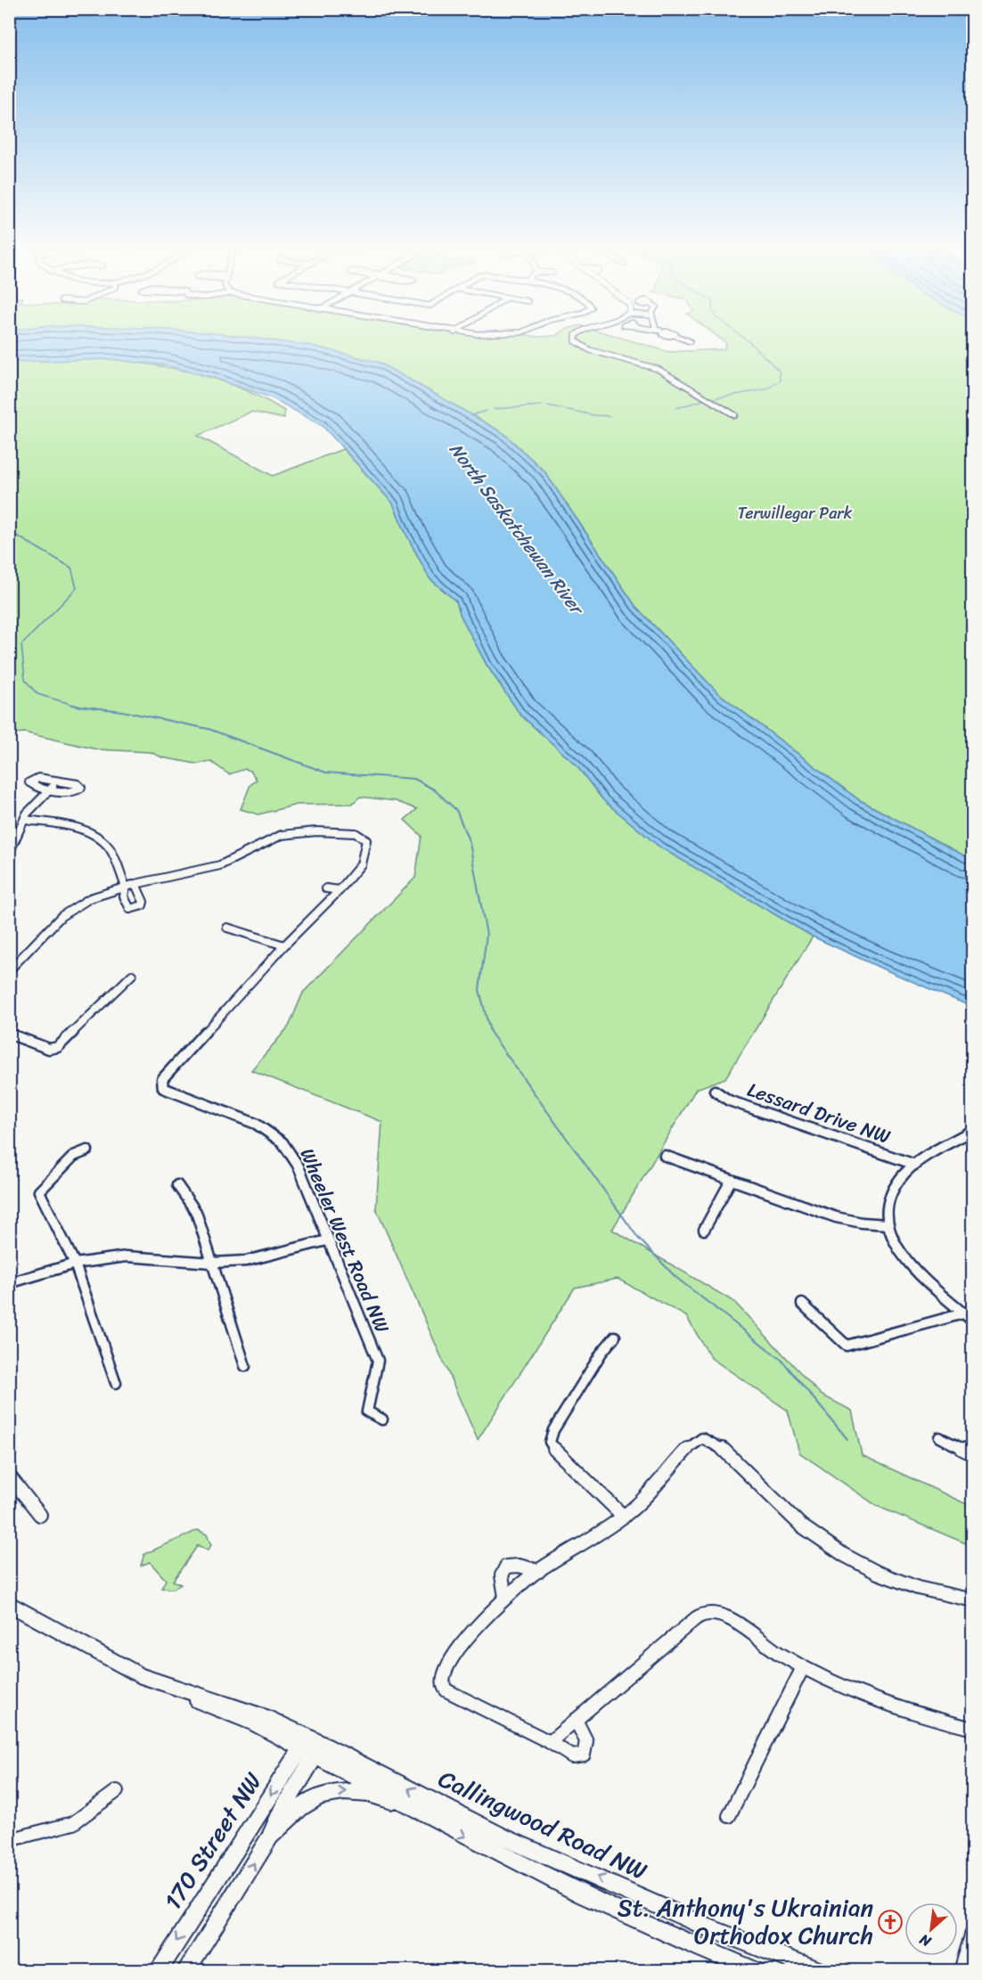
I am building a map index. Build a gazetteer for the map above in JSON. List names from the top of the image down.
{
  "streets": {
    "main road": ["Callingwood Road NW", "170 Street NW"],
    "street": ["Lessard Drive NW", "Wheeler West Road NW"]
  },
  "crossings": [
    ["Callingwood Road NW", "170 Street NW"]
  ],
  "water": ["North Saskatchewan River"],
  "parks": ["Terwillegar Park"],
  "places": {
    "church": ["St. Anthony's Ukrainian Orthodox Church"]
  },
  "north": "bottom left"
}
